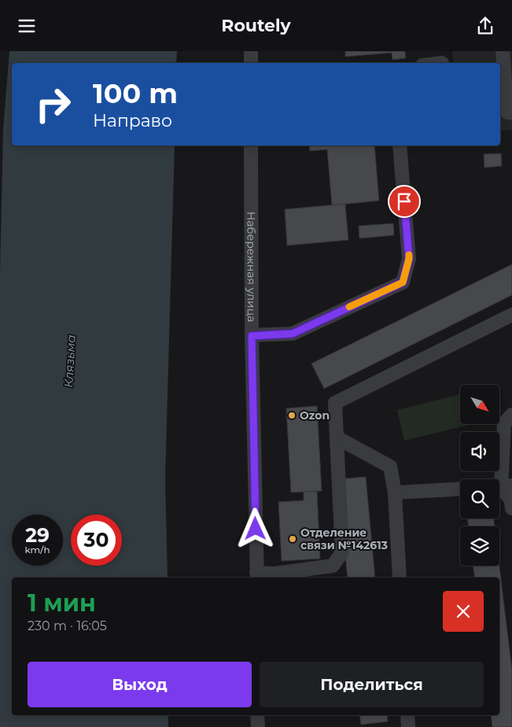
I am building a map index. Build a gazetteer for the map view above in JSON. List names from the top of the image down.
{
  "streets": {
    "street": ["Набережная улица"]
  },
  "water": ["Клязьма"],
  "places": ["Ozon", "Отделение связи №142613"],
  "north": "bottom right",
  "page": {
    "header": "Routely",
    "turn": ["100 m", "Направо"],
    "speed": "29 km/h",
    "limit": "30",
    "heading": ["1 мин", "230 m · 16:05"],
    "buttons": ["Выход", "Поделиться"]
  }
}
